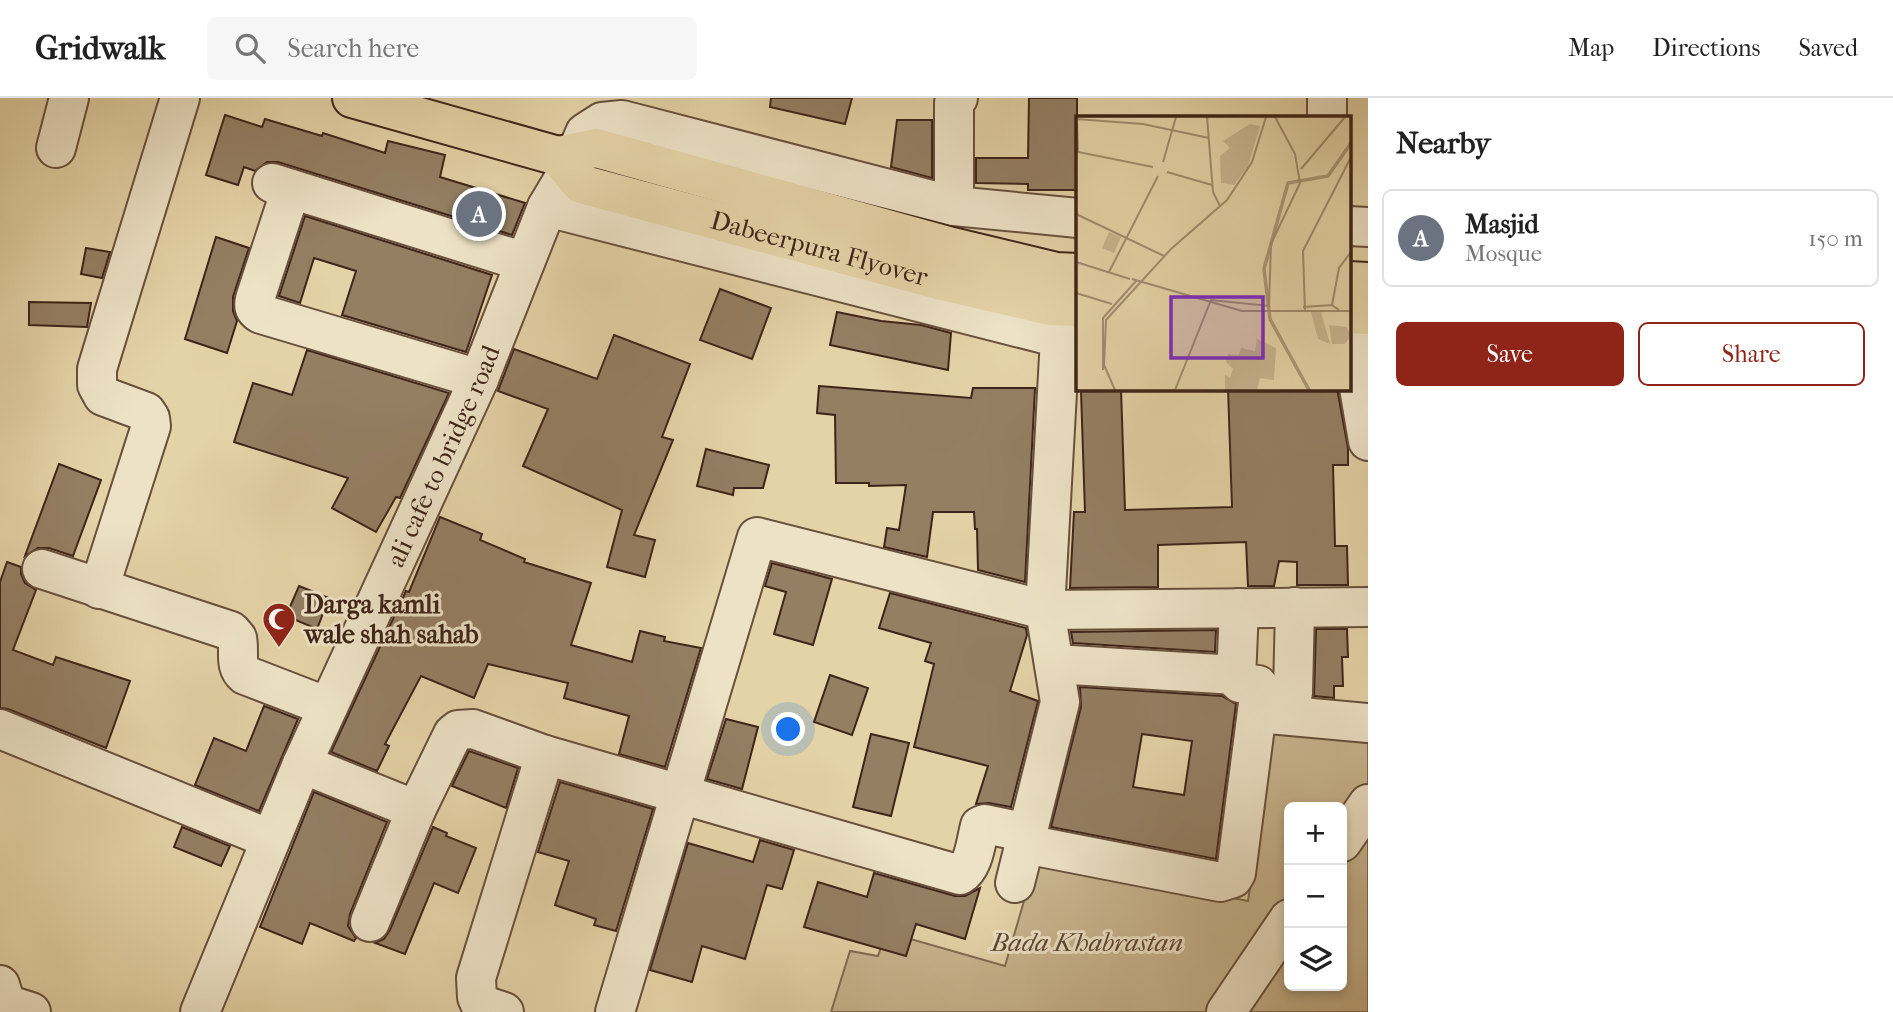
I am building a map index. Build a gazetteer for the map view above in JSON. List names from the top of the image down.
{
  "streets": {
    "main road": ["Dabeerpura Flyover"],
    "street": ["ali cafe to bridge road"]
  },
  "crossings": [
    ["Dabeerpura Flyover", "ali cafe to bridge road"]
  ],
  "parks": ["Bada Khabrastan"],
  "places": {
    "mosque": ["Darga kamli wale shah sahab"]
  },
  "page": {
    "header": "Gridwalk",
    "search": "Search here",
    "nav": ["Map", "Directions", "Saved"],
    "heading": "Nearby",
    "pins": "A",
    "list": [
      {
        "mark": "A",
        "name": "Masjid",
        "note": "Mosque",
        "value": "150 m"
      }
    ],
    "buttons": ["Save", "Share"],
    "map_buttons": ["+", "−"]
  }
}
